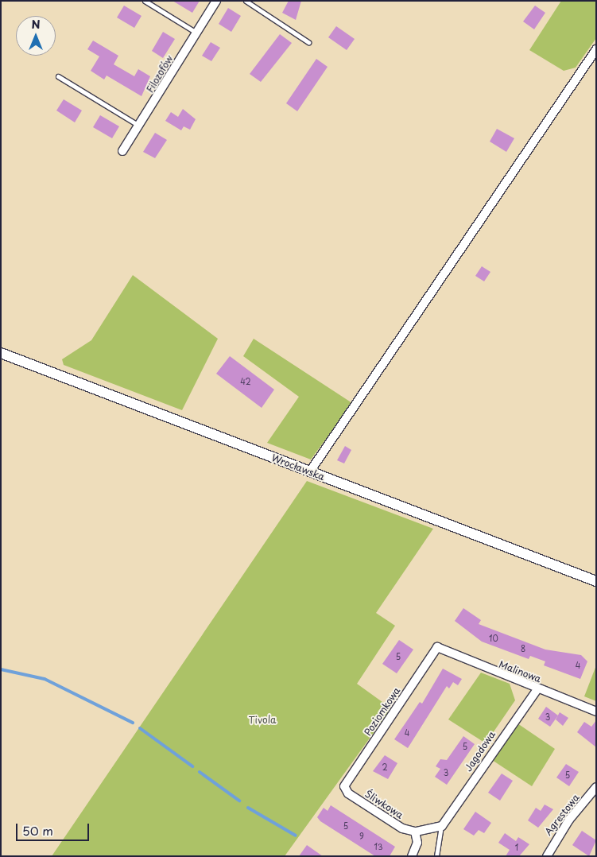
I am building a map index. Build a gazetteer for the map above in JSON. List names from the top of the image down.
{
  "streets": {
    "street": [
      "Filozofów",
      "Wrocławska",
      "Malinowa",
      "Poziomkowa",
      "Jagodowa",
      "Śliwkowa",
      "Agrestowa"
    ]
  },
  "crossings": [
    ["Malinowa", "Poziomkowa"],
    ["Malinowa", "Jagodowa"],
    ["Poziomkowa", "Śliwkowa"]
  ],
  "parks": ["Tivola"],
  "house_numbers": [
    "42",
    "10",
    "8",
    "5",
    "4",
    "3",
    "4",
    "5",
    "2",
    "3",
    "5",
    "5",
    "9",
    "13",
    "1"
  ],
  "scale_bar": "50 m",
  "north": "top"
}
